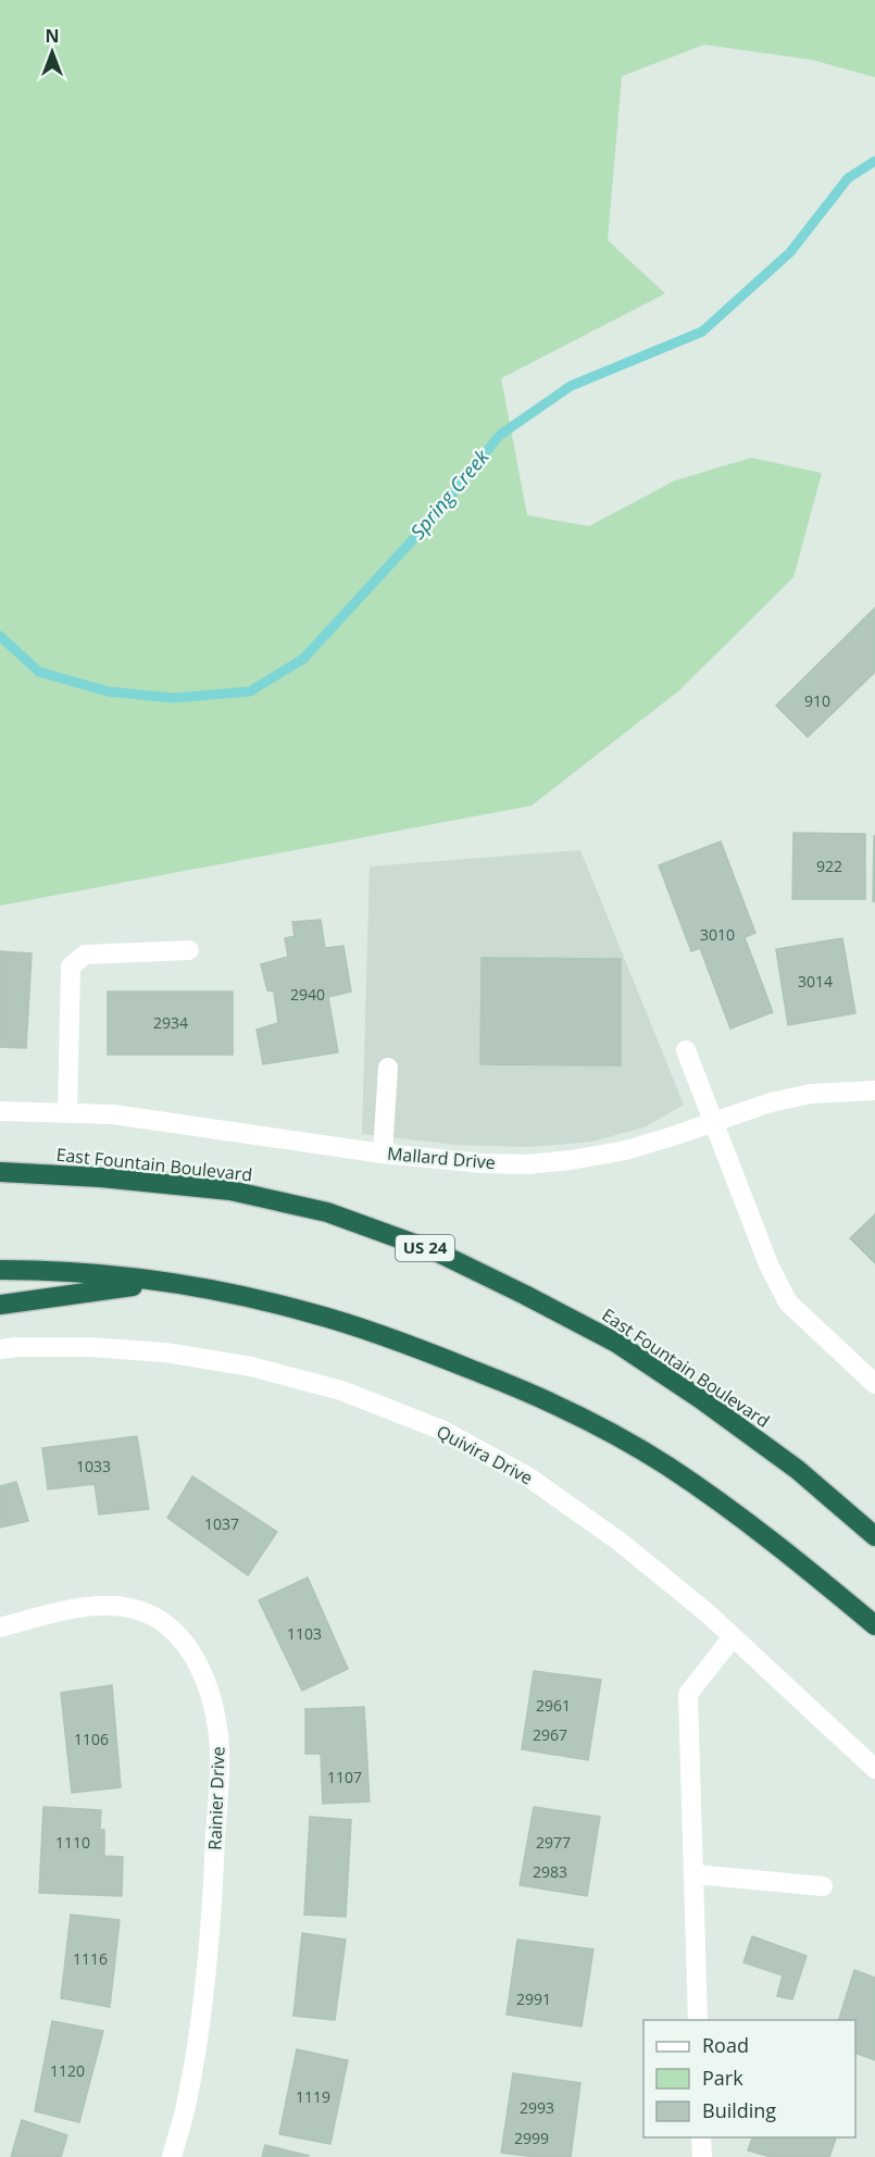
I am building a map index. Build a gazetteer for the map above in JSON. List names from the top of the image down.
{
  "streets": {
    "highway": ["East Fountain Boulevard", "US 24"],
    "street": ["Mallard Drive", "Quivira Drive", "Rainier Drive"]
  },
  "water": ["Spring Creek"],
  "house_numbers": [
    "910",
    "922",
    "3010",
    "3014",
    "2940",
    "2934",
    "1033",
    "1037",
    "1103",
    "2961",
    "2967",
    "1106",
    "1107",
    "1110",
    "2977",
    "2983",
    "1116",
    "2991",
    "1120",
    "1119",
    "2993",
    "2999"
  ],
  "legend": ["Road", "Park", "Building"],
  "north": "top"
}
